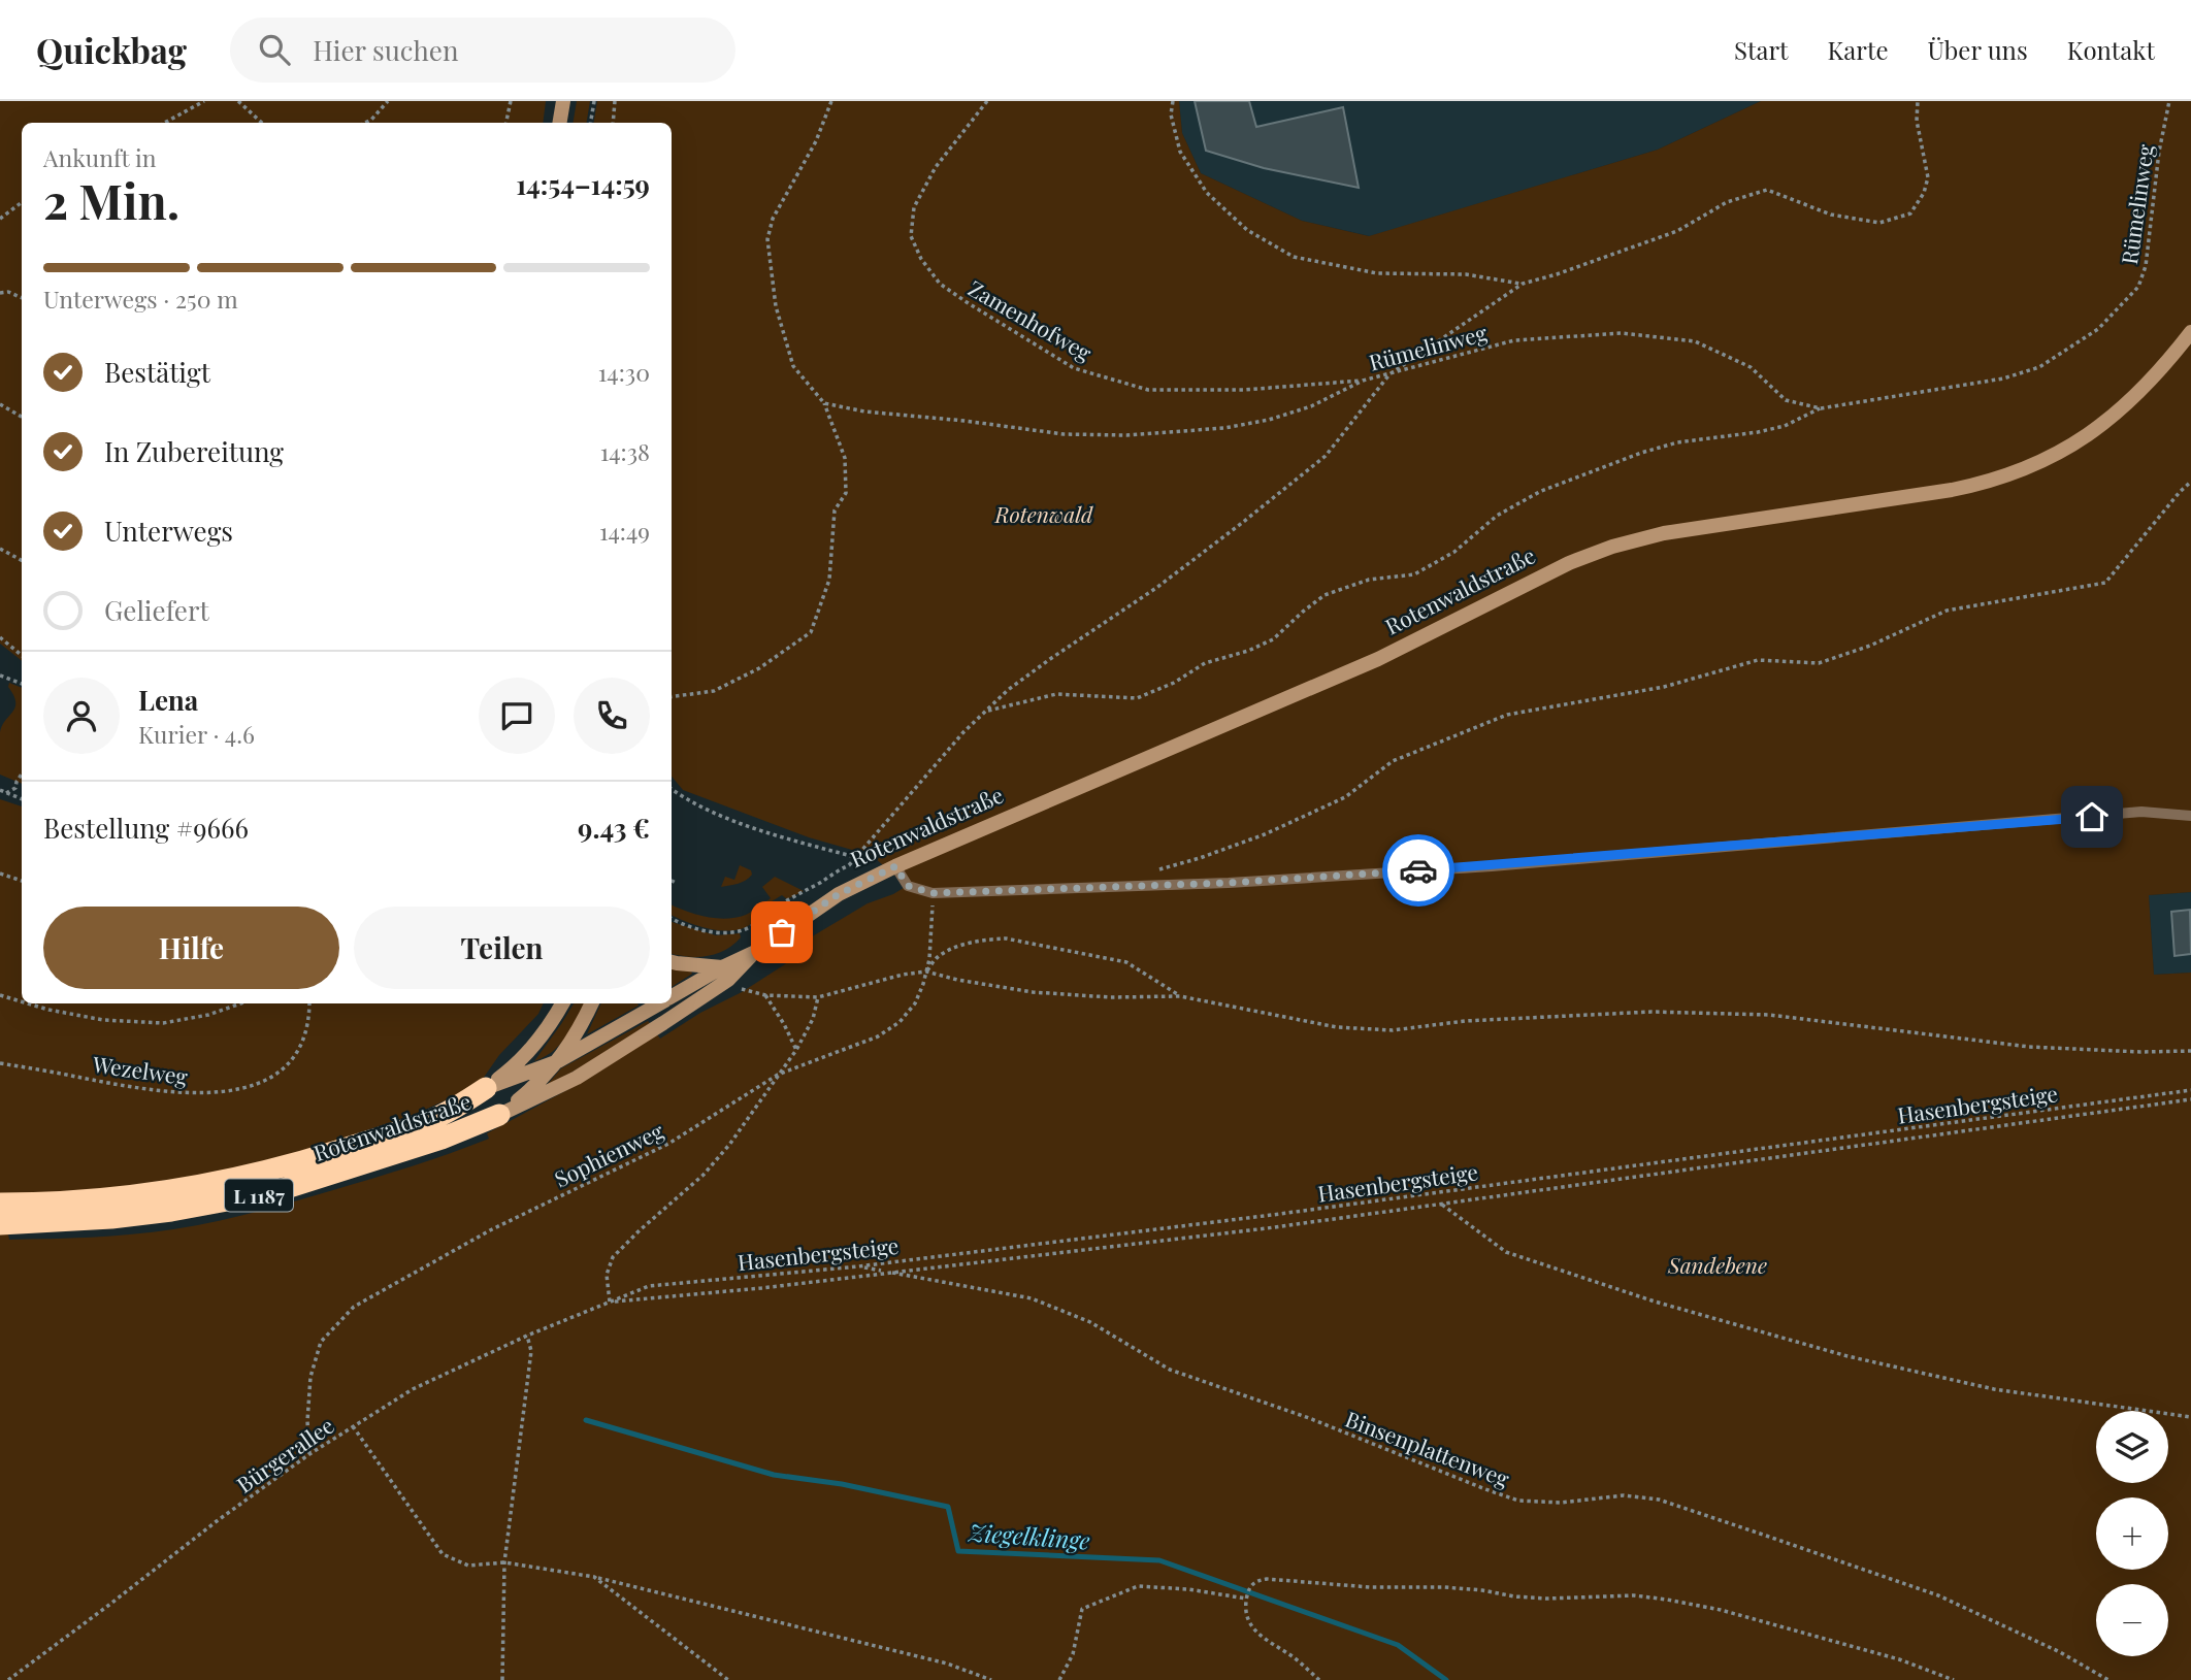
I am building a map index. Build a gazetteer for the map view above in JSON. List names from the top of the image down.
{
  "streets": {
    "highway": ["Rotenwaldstraße", "L 1187"],
    "path": [
      "Rümelinweg",
      "Zamenhofweg",
      "Wezelweg",
      "Hasenbergsteige",
      "Sophienweg",
      "Binsenplattenweg",
      "Bürgerallee"
    ]
  },
  "crossings": [
    ["Rümelinweg", "Zamenhofweg"],
    ["Rotenwaldstraße", "L 1187"],
    ["Hasenbergsteige", "Binsenplattenweg"],
    ["Hasenbergsteige", "Bürgerallee"],
    ["Sophienweg", "Bürgerallee"]
  ],
  "water": ["Ziegelklinge"],
  "parks": ["Rotenwald", "Sandebene"],
  "page": {
    "header": "Quickbag",
    "search": "Hier suchen",
    "nav": [
      "Start",
      "Karte",
      "Über uns",
      "Kontakt"
    ],
    "heading": ["2 Min.", "Ankunft in", "14:54–14:59"],
    "panel": [
      "Lena",
      "Kurier · 4.6",
      "Bestellung #9666",
      "9.43 €"
    ],
    "bar": "Unterwegs · 250 m",
    "list": [
      ["Bestätigt", "14:30"],
      ["In Zubereitung", "14:38"],
      ["Unterwegs", "14:49"],
      "Geliefert"
    ],
    "buttons": ["Hilfe", "Teilen"],
    "map_buttons": ["+", "−"]
  }
}
